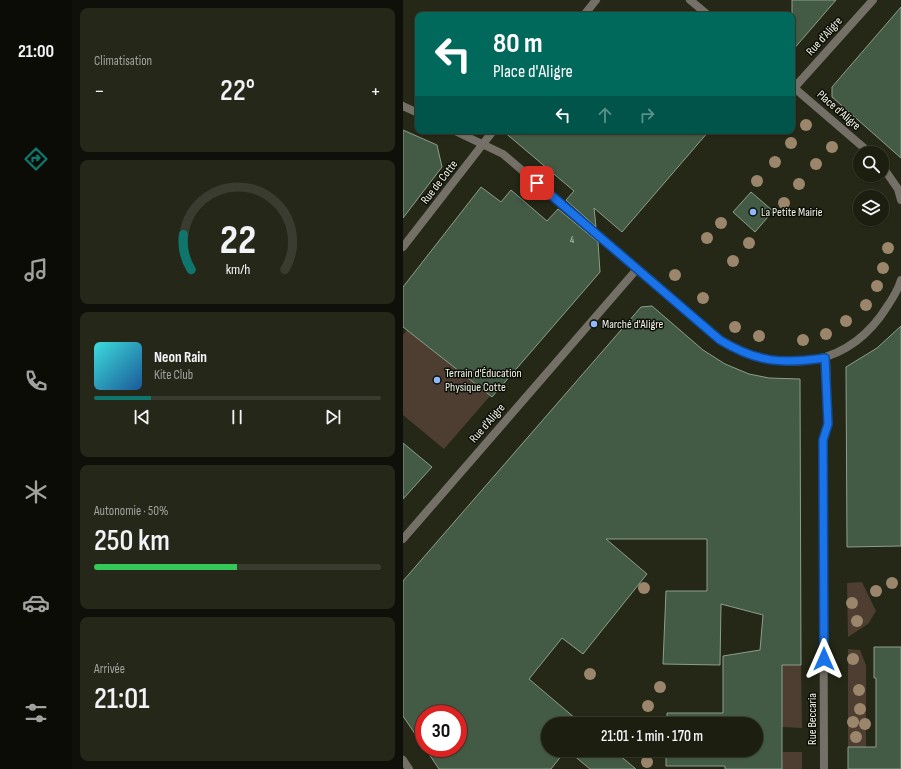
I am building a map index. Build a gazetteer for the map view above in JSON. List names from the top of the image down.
{
  "streets": {
    "street": [
      "Rue d'Aligre",
      "Place d'Aligre",
      "Rue de Cotte",
      "Rue Beccaria"
    ]
  },
  "places": ["La Petite Mairie", "Marché d'Aligre", "Terrain d'Éducation Physique Cotte"],
  "house_numbers": ["4"],
  "page": {
    "tabs": "21:00",
    "tile": [
      "Climatisation",
      ["Autonomie · 50%", "250 km"],
      ["Arrivée", "21:01"]
    ],
    "turn": ["80 m", "Place d'Aligre"],
    "heat": ["−", "22°", "+"],
    "song": ["Neon Rain", "Kite Club"],
    "limit": "30",
    "trip": "21:01 · 1 min · 170 m",
    "gauge": ["22", "km/h"]
  }
}
